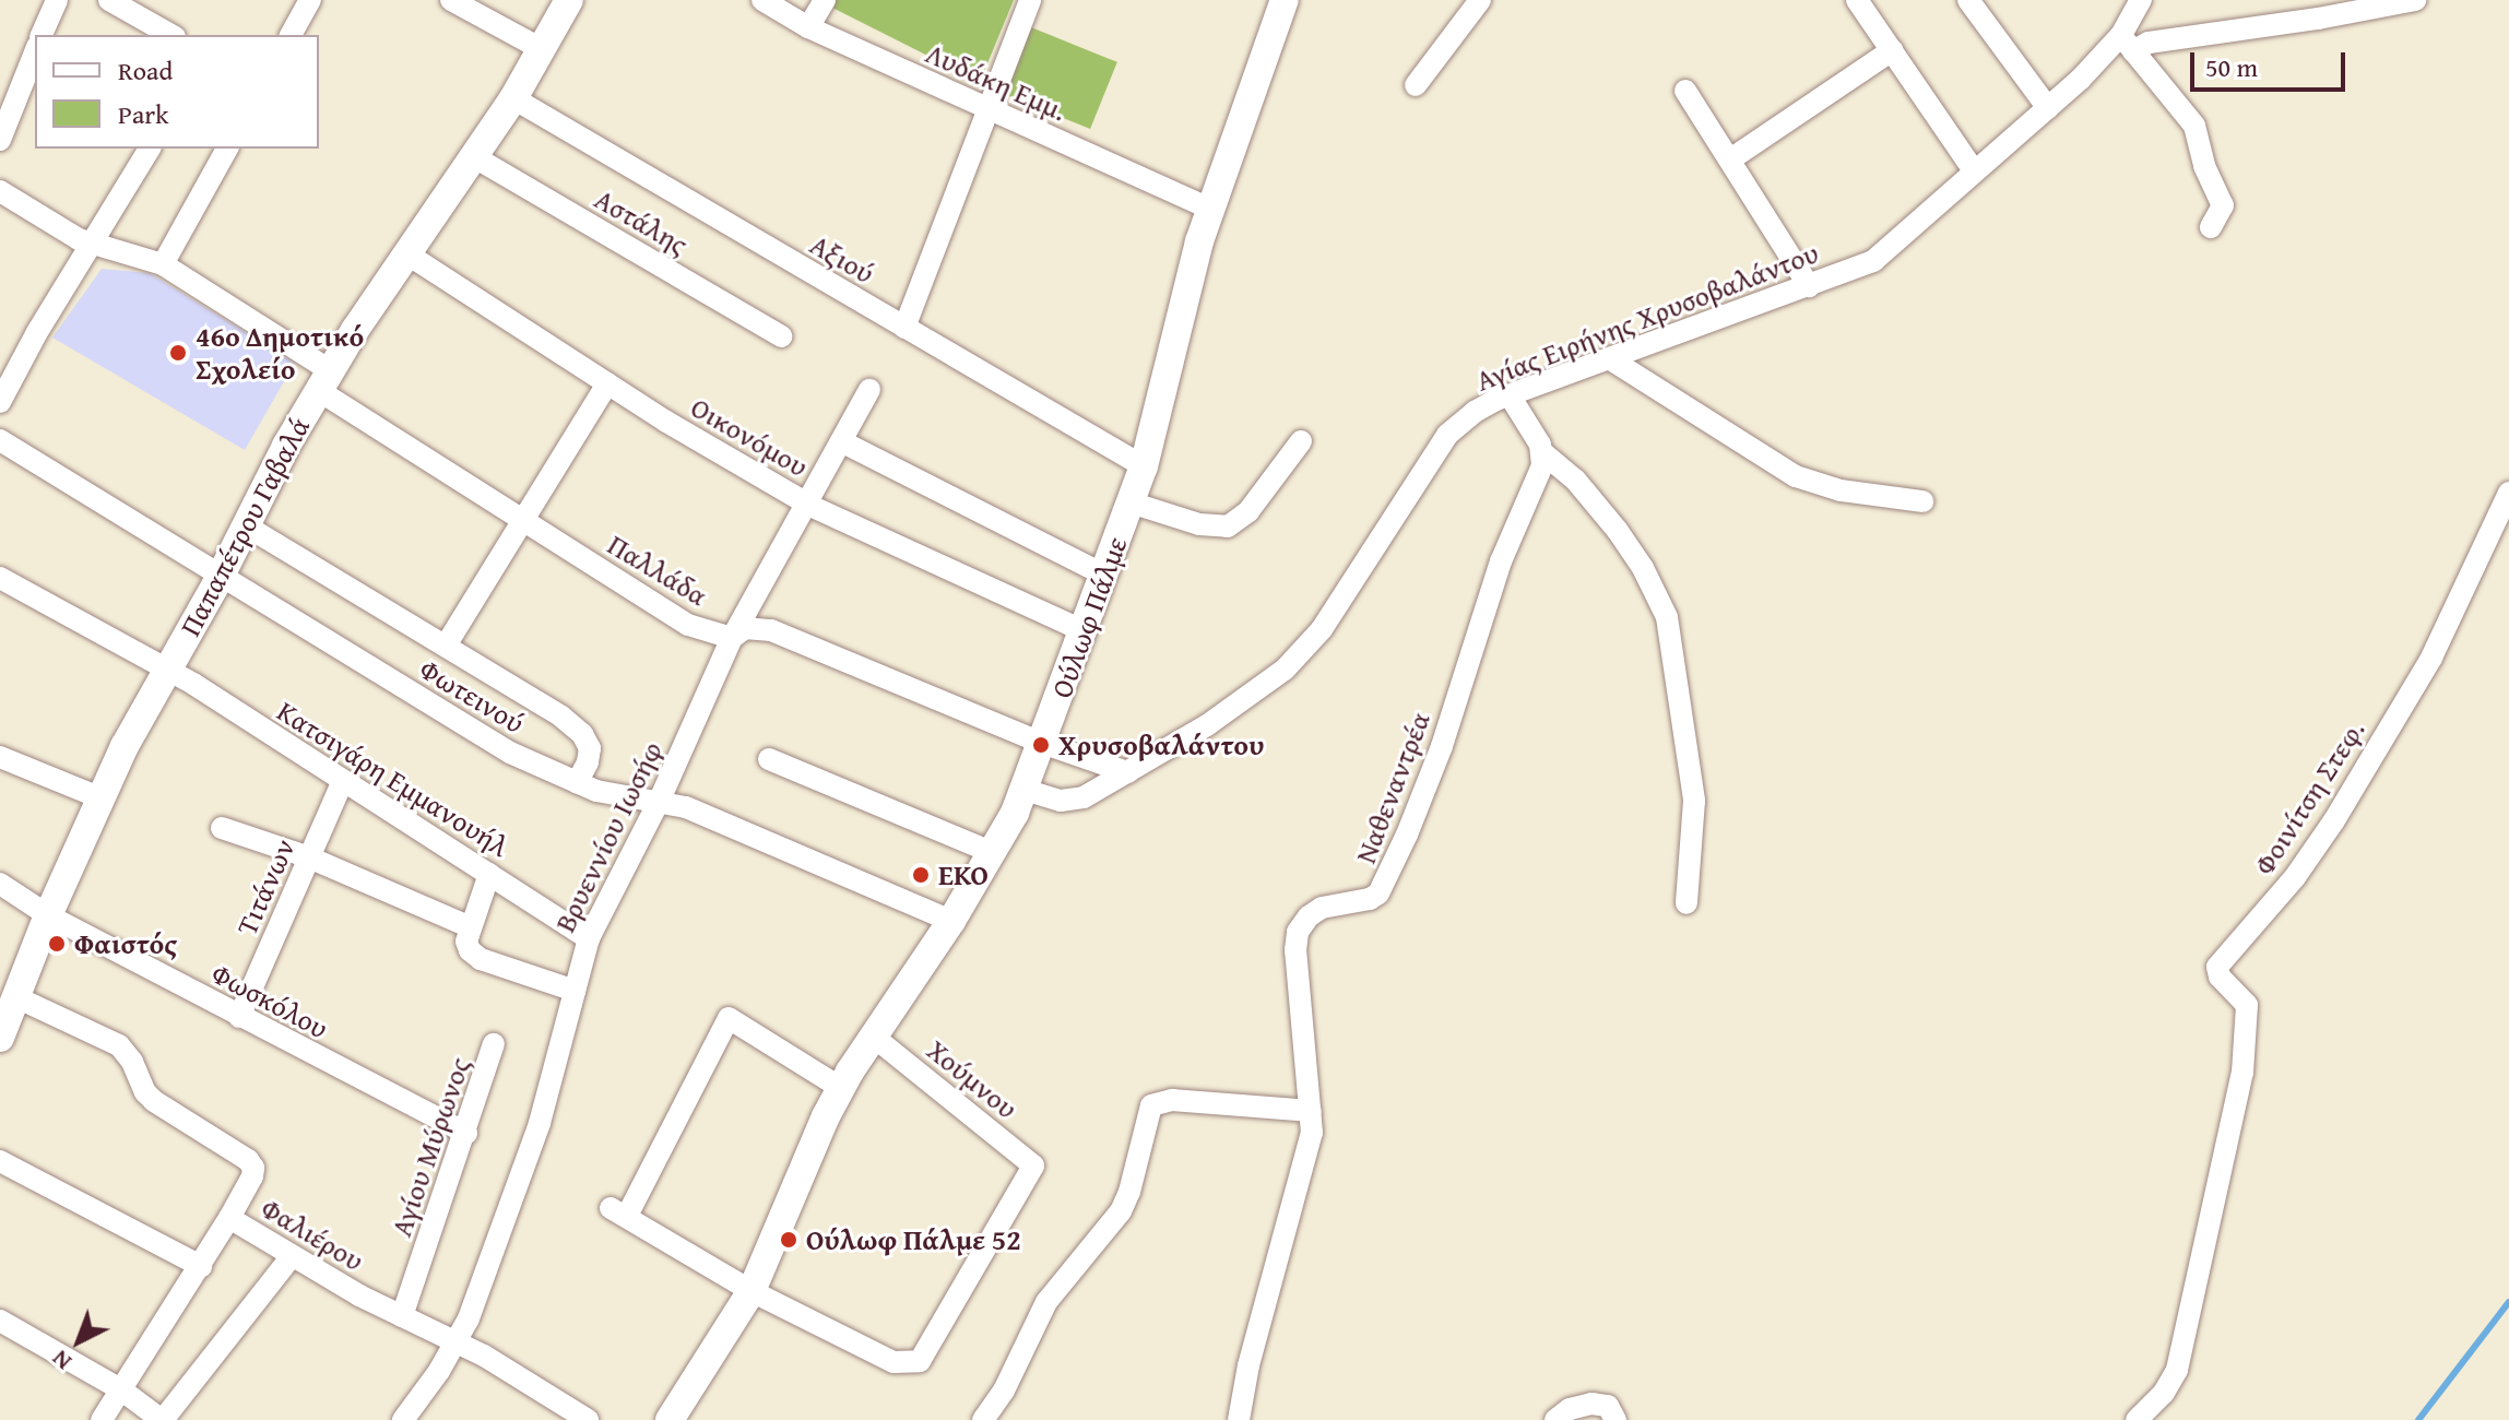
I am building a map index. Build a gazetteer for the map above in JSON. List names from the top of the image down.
{
  "streets": {
    "street": [
      "Λυδάκη Εμμ.",
      "Αστάλης",
      "Αξιού",
      "Αγίας Ειρήνης Χρυσοβαλάντου",
      "Οικονόμου",
      "Παπαπέτρου Γαβαλά",
      "Παλλάδα",
      "Ούλωφ Πάλμε",
      "Φωτεινού",
      "Κατσιγάρη Εμμανουήλ",
      "Ναθεναντρέα",
      "Φοινίτση Στεφ.",
      "Βρυεννίου Ιωσήφ",
      "Τιτάνων",
      "Φωσκόλου",
      "Χούμνου",
      "Αγίου Μύρωνος",
      "Φαλιέρου"
    ]
  },
  "crossings": [
    ["Λυδάκη Εμμ.", "Ούλωφ Πάλμε"],
    ["Αστάλης", "Παπαπέτρου Γαβαλά"],
    ["Αξιού", "Παπαπέτρου Γαβαλά"],
    ["Αξιού", "Ούλωφ Πάλμε"],
    ["Αγίας Ειρήνης Χρυσοβαλάντου", "Παλλάδα"],
    ["Αγίας Ειρήνης Χρυσοβαλάντου", "Ούλωφ Πάλμε"],
    ["Οικονόμου", "Παπαπέτρου Γαβαλά"],
    ["Οικονόμου", "Ούλωφ Πάλμε"],
    ["Οικονόμου", "Βρυεννίου Ιωσήφ"],
    ["Παπαπέτρου Γαβαλά", "Παλλάδα"],
    ["Παπαπέτρου Γαβαλά", "Φωτεινού"],
    ["Παπαπέτρου Γαβαλά", "Κατσιγάρη Εμμανουήλ"],
    ["Παπαπέτρου Γαβαλά", "Φωσκόλου"],
    ["Παπαπέτρου Γαβαλά", "Φαλιέρου"],
    ["Παλλάδα", "Ούλωφ Πάλμε"],
    ["Παλλάδα", "Βρυεννίου Ιωσήφ"],
    ["Ούλωφ Πάλμε", "Φωτεινού"],
    ["Ούλωφ Πάλμε", "Χούμνου"],
    ["Φωτεινού", "Βρυεννίου Ιωσήφ"],
    ["Κατσιγάρη Εμμανουήλ", "Βρυεννίου Ιωσήφ"],
    ["Κατσιγάρη Εμμανουήλ", "Τιτάνων"],
    ["Βρυεννίου Ιωσήφ", "Φαλιέρου"],
    ["Τιτάνων", "Φωσκόλου"],
    ["Φωσκόλου", "Αγίου Μύρωνος"],
    ["Αγίου Μύρωνος", "Φαλιέρου"]
  ],
  "places": [
    "46ο Δημοτικό Σχολείο",
    "Χρυσοβαλάντου",
    "EKO",
    "Φαιστός",
    "Ούλωφ Πάλμε 52"
  ],
  "legend": ["Road", "Park"],
  "scale_bar": "50 m",
  "north": "bottom left"
}
